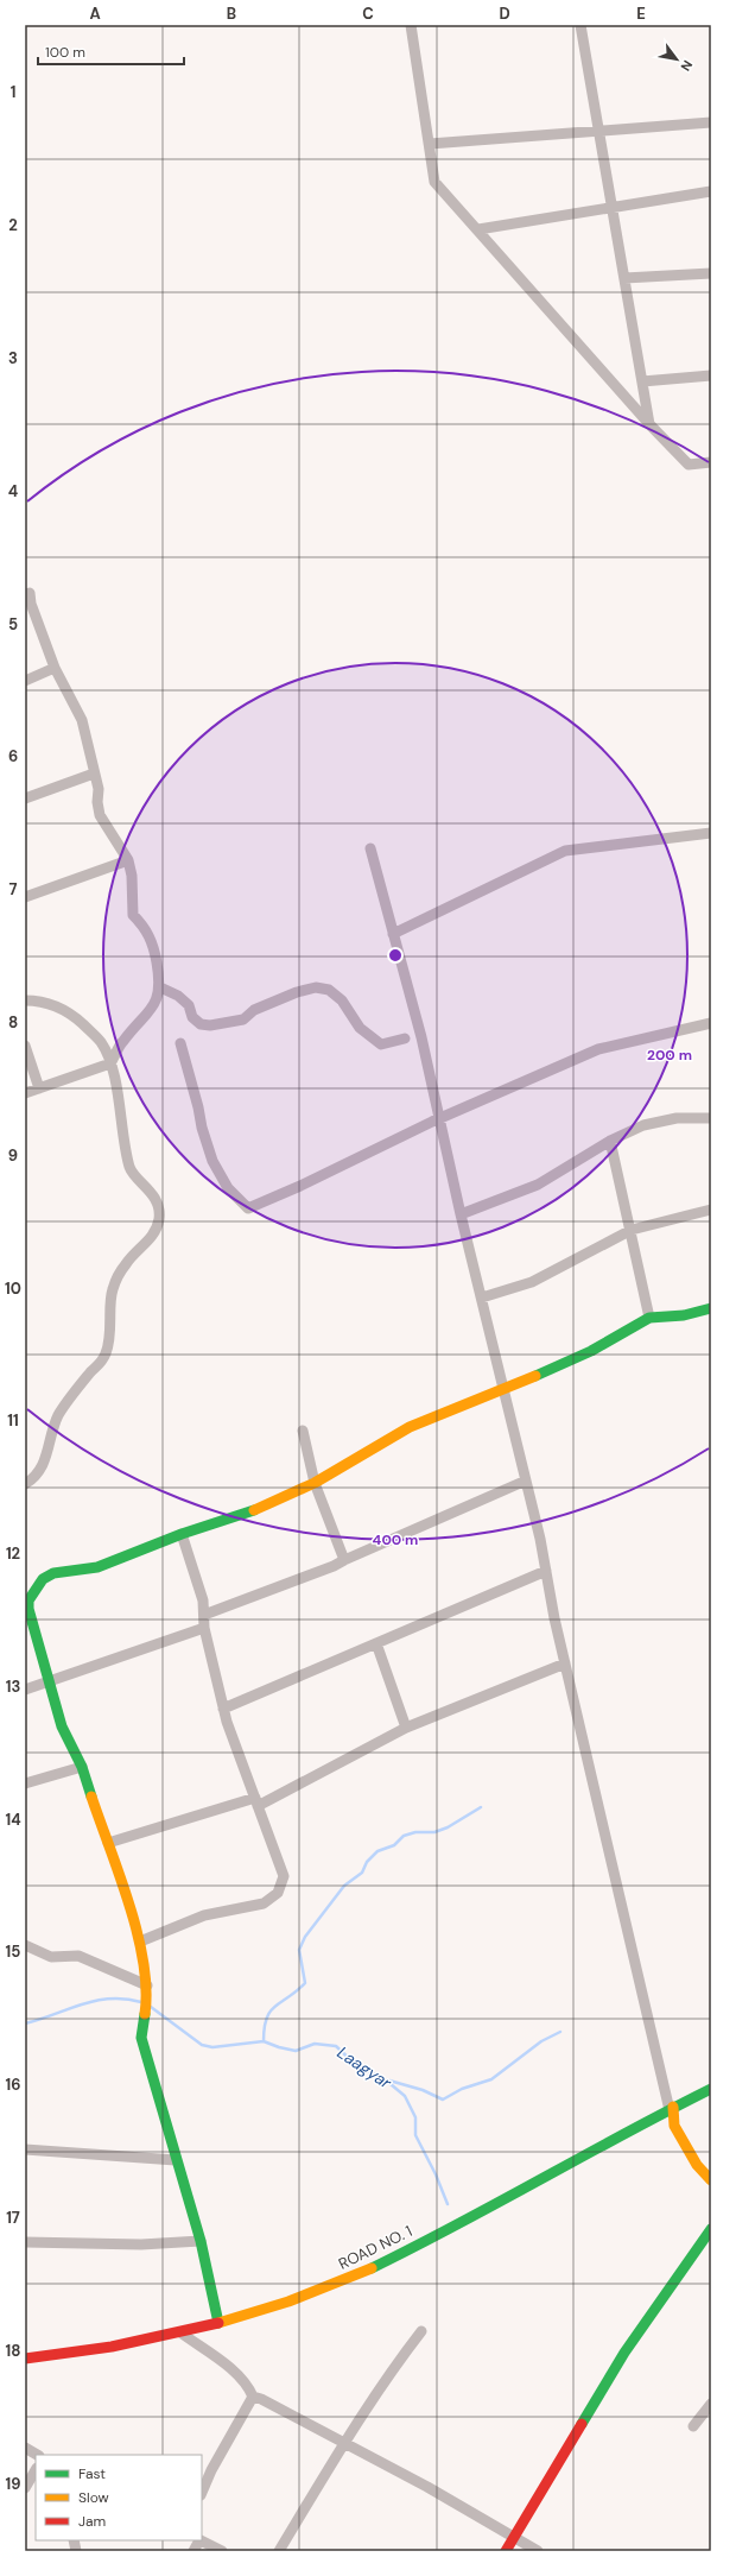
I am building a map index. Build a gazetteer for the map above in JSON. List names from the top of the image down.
{
  "streets": {
    "main road": ["ROAD NO. 1"]
  },
  "water": ["Laagyar"],
  "legend": ["Fast", "Slow", "Jam"],
  "scale_bar": "100 m",
  "north": "bottom right",
  "grid": {
    "columns": [
      "A",
      "B",
      "C",
      "D",
      "E"
    ],
    "rows": [
      "1",
      "2",
      "3",
      "4",
      "5",
      "6",
      "7",
      "8",
      "9",
      "10",
      "11",
      "12",
      "13",
      "14",
      "15",
      "16",
      "17",
      "18",
      "19"
    ]
  },
  "rings": ["200 m", "400 m"]
}
